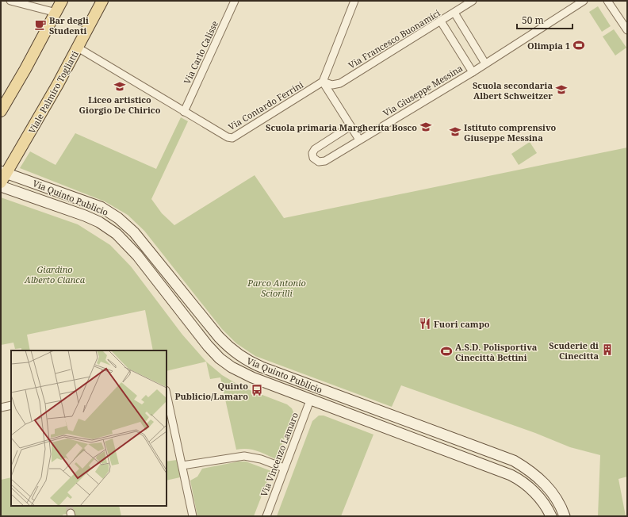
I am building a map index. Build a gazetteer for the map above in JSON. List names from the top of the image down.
{
  "streets": {
    "main road": ["Viale Palmiro Togliatti"],
    "street": [
      "Via Francesco Buonamici",
      "Via Carlo Calisse",
      "Via Giuseppe Messina",
      "Via Contardo Ferrini",
      "Via Quinto Publicio",
      "Via Vincenzo Lamaro"
    ]
  },
  "crossings": [
    ["Via Francesco Buonamici", "Via Contardo Ferrini"],
    ["Via Carlo Calisse", "Via Contardo Ferrini"],
    ["Viale Palmiro Togliatti", "Via Contardo Ferrini"],
    ["Viale Palmiro Togliatti", "Via Quinto Publicio"],
    ["Via Quinto Publicio", "Via Vincenzo Lamaro"]
  ],
  "parks": ["Giardino Alberto Cianca", "Parco Antonio Sciorilli"],
  "places": {
    "cafe": ["Bar degli Studenti"],
    "sports": ["Olimpia 1", "A.S.D. Polisportiva Cinecittà Bettini"],
    "school or university": [
      "Liceo artistico Giorgio De Chirico",
      "Scuola secondaria Albert Schweitzer",
      "Scuola primaria Margherita Bosco",
      "Istituto comprensivo Giuseppe Messina"
    ],
    "restaurant": ["Fuori campo"],
    "building": ["Scuderie di Cinecitta"],
    "bus stop": ["Quinto Publicio/Lamaro"]
  },
  "scale_bar": "50 m"
}
